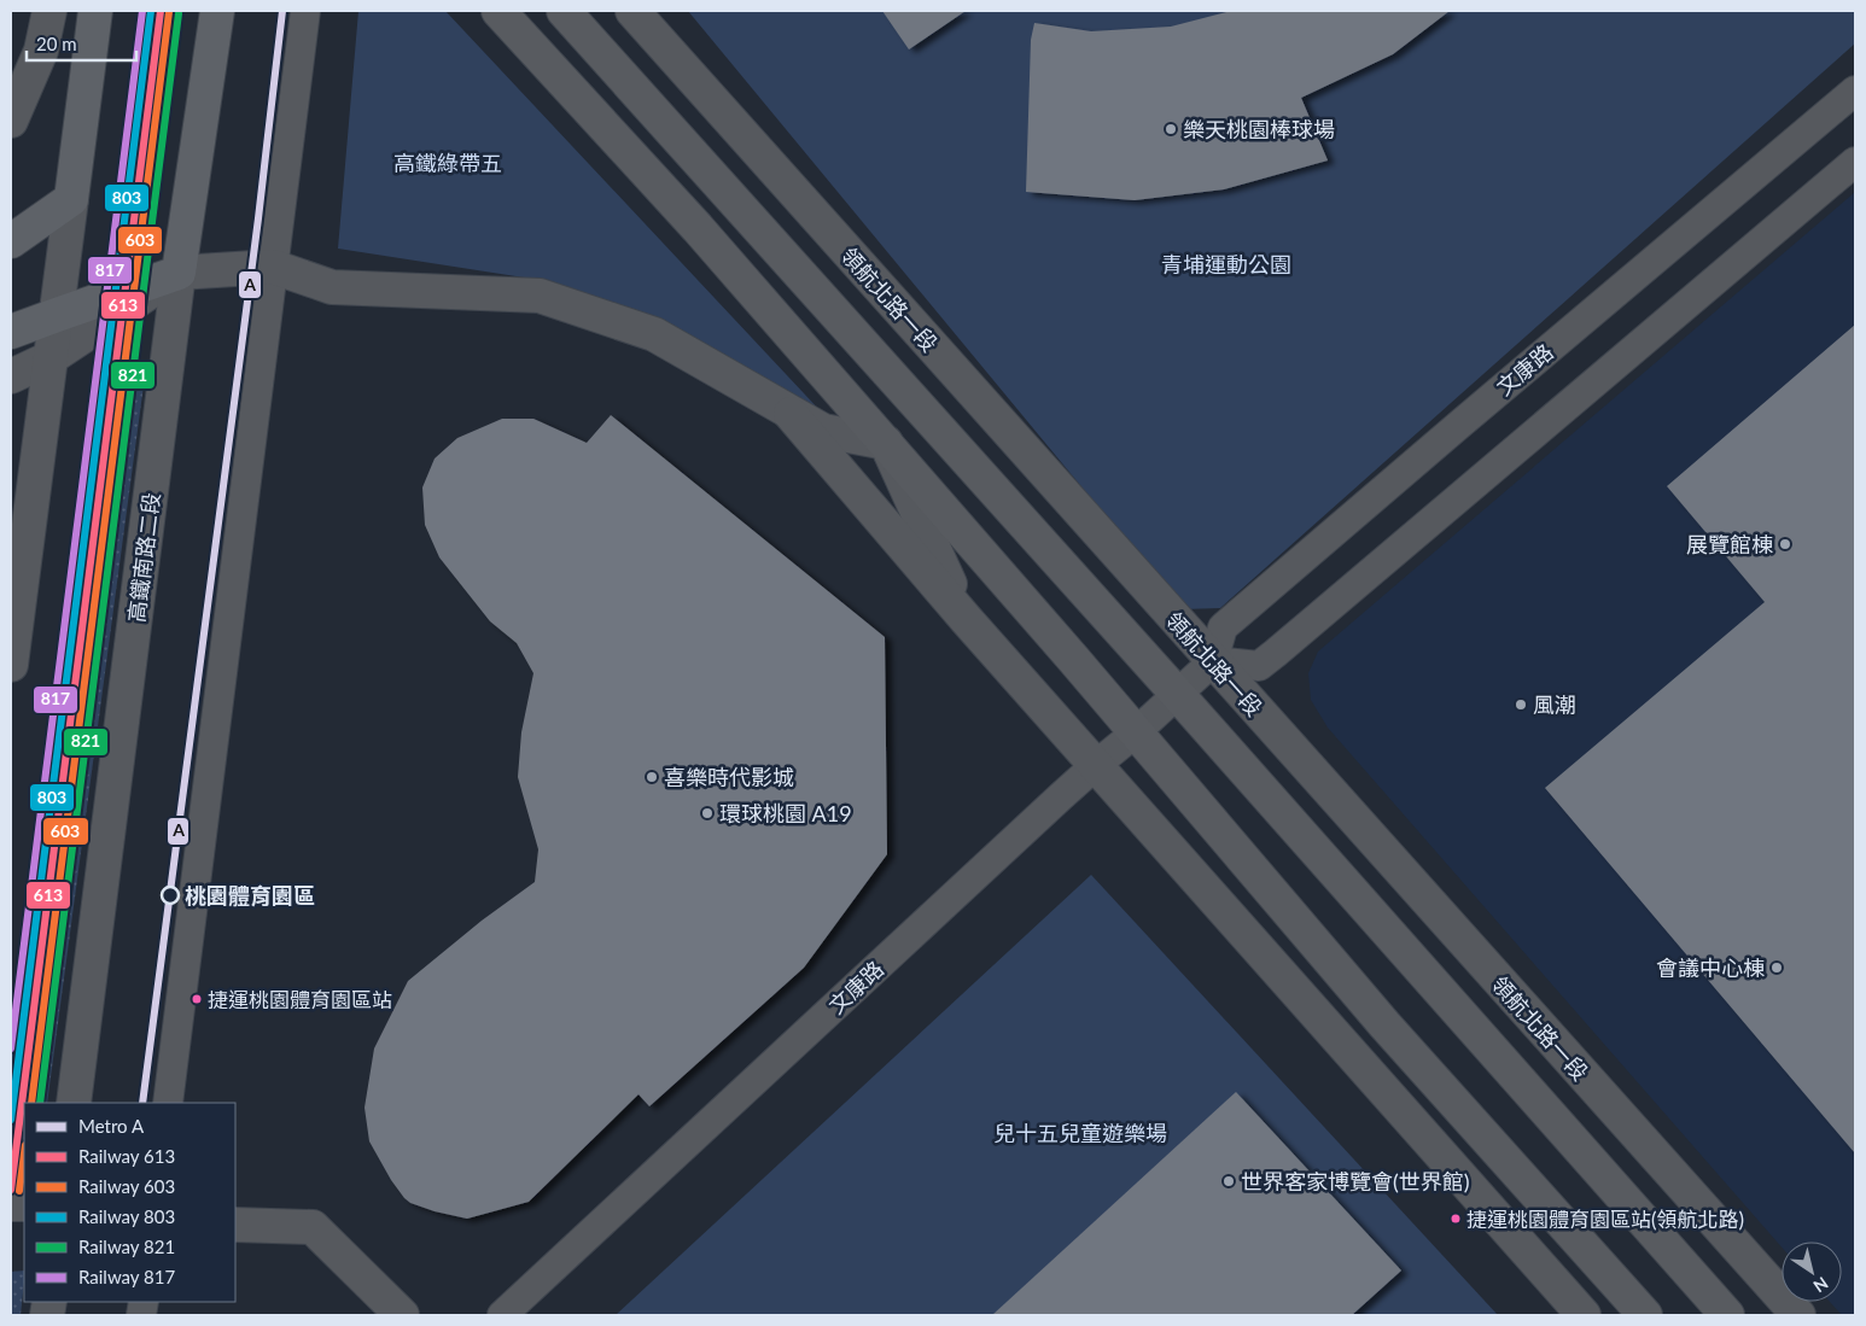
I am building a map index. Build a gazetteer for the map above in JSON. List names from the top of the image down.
{
  "streets": {
    "main road": ["高鐵南路二段"],
    "street": ["領航北路一段", "文康路"]
  },
  "crossings": [
    ["領航北路一段", "文康路"]
  ],
  "parks": ["高鐵綠帶五", "青埔運動公園", "兒十五兒童遊樂場"],
  "places": [
    "樂天桃園棒球場",
    "展覽館棟",
    "風潮",
    "喜樂時代影城",
    "環球桃園 A19",
    "桃園體育園區",
    "會議中心棟",
    "捷運桃園體育園區站",
    "世界客家博覽會(世界館)",
    "捷運桃園體育園區站(領航北路)"
  ],
  "lines": [
    "metro line A",
    "rail line 613",
    "rail line 803",
    "rail line 817",
    "rail line 603",
    "rail line 821"
  ],
  "legend": [
    "Metro A",
    "Railway 613",
    "Railway 603",
    "Railway 803",
    "Railway 821",
    "Railway 817"
  ],
  "scale_bar": "20 m",
  "north": "bottom right"
}
